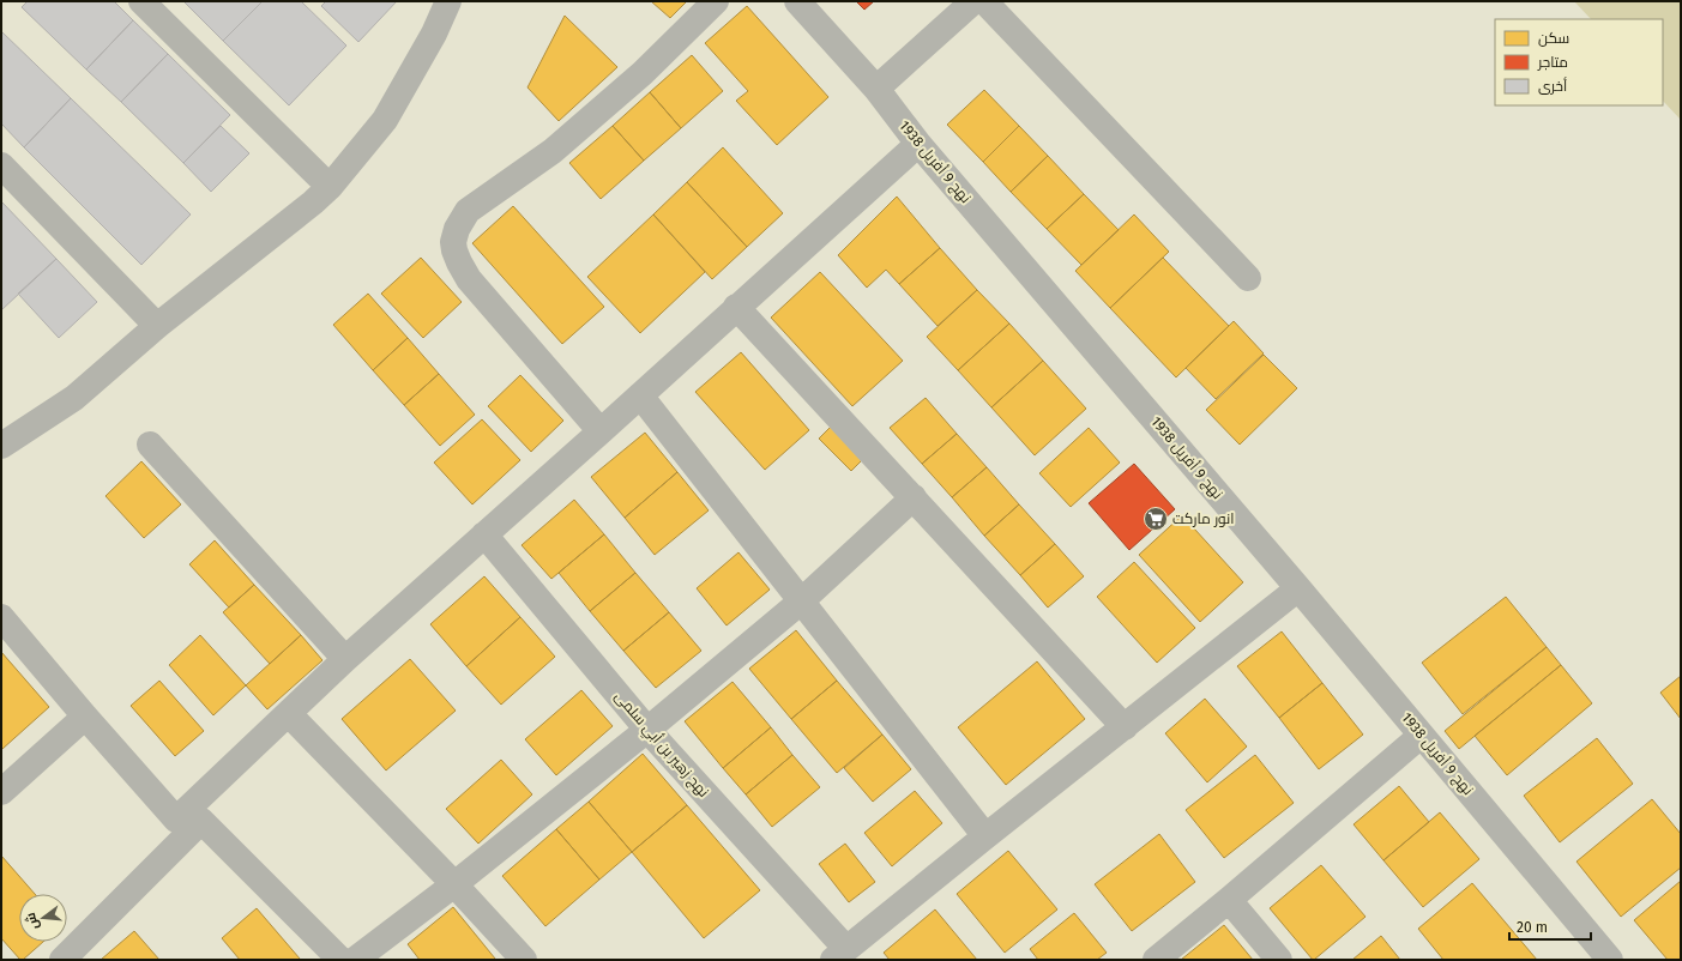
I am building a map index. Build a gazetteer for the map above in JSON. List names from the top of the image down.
{
  "streets": {
    "street": ["نهج 9 أفريل 1938", "نهج زهير بن أبي سلمى"]
  },
  "places": {
    "supermarket": ["انور ماركت"]
  },
  "legend": ["سكن", "متاجر", "أخرى"],
  "scale_bar": "20 m",
  "north": "left"
}
